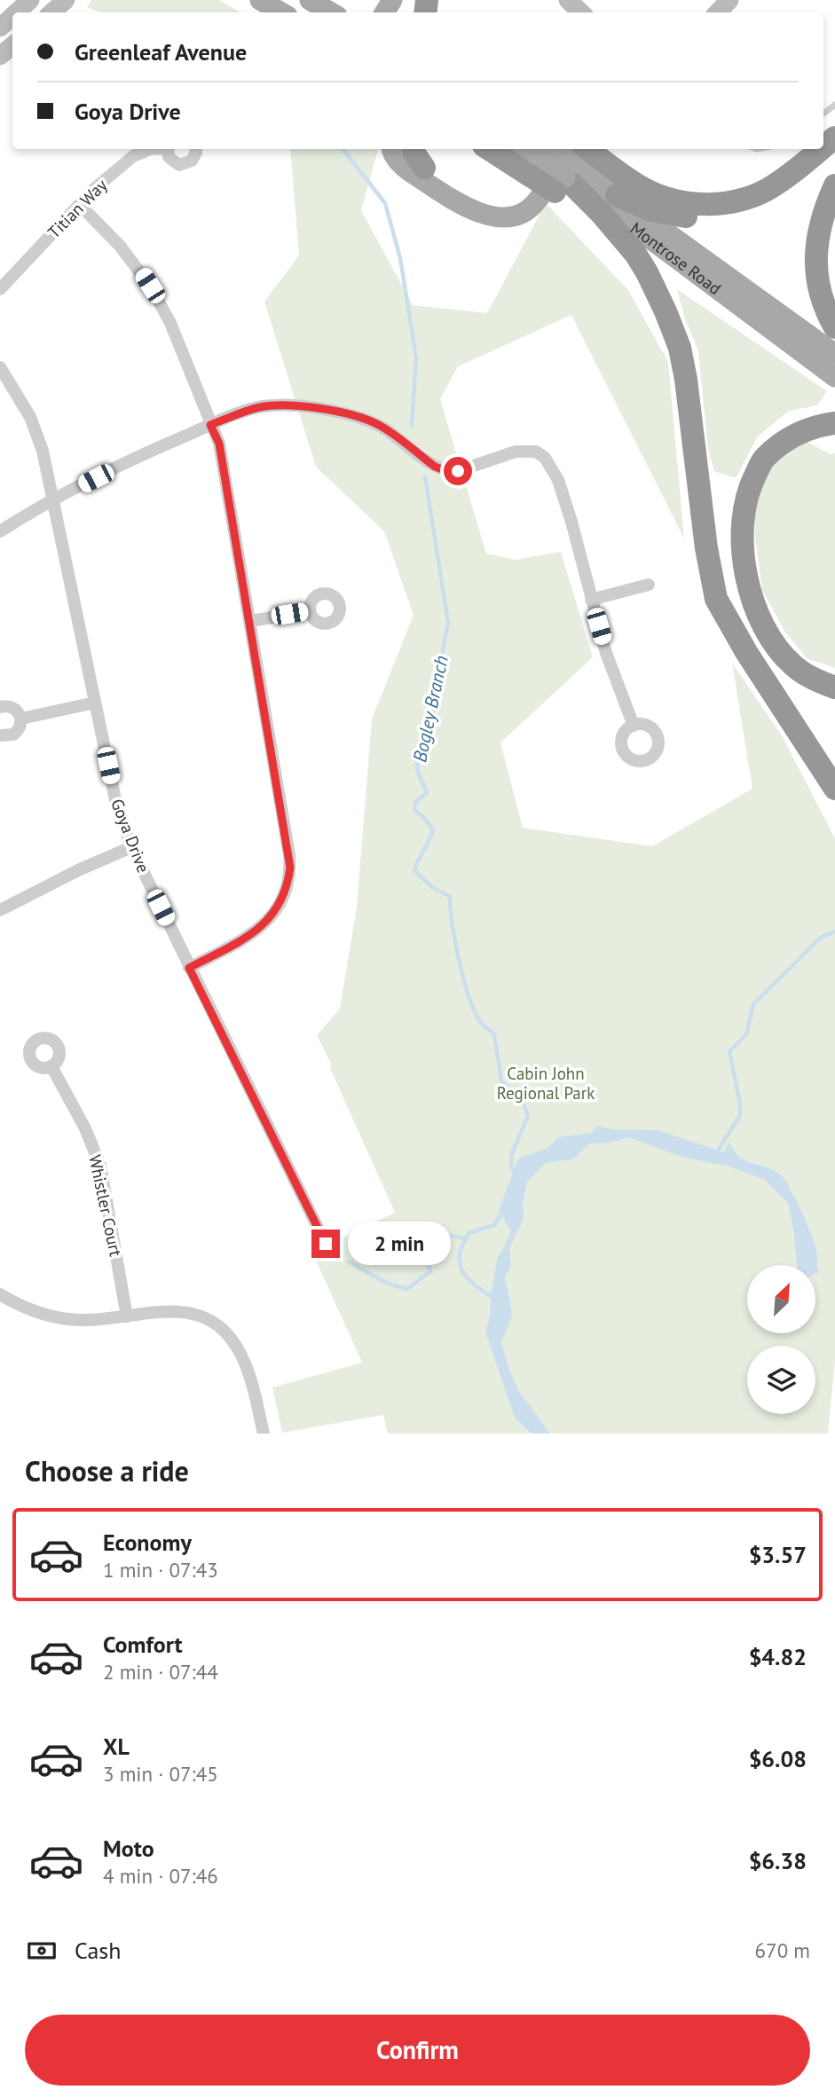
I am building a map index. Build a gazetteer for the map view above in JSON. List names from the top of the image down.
{
  "streets": {
    "main road": ["Montrose Road"],
    "street": ["Titian Way", "Goya Drive", "Whistler Court"]
  },
  "water": ["Bogley Branch"],
  "parks": ["Cabin John Regional Park"],
  "north": "top right",
  "page": {
    "banner": ["Greenleaf Avenue", "Goya Drive"],
    "bubble": "2 min",
    "heading": "Choose a ride",
    "list": [
      {
        "name": "Economy",
        "note": "1 min · 07:43",
        "value": "$3.57"
      },
      {
        "name": "Comfort",
        "note": "2 min · 07:44",
        "value": "$4.82"
      },
      {
        "name": "XL",
        "note": "3 min · 07:45",
        "value": "$6.08"
      },
      {
        "name": "Moto",
        "note": "4 min · 07:46",
        "value": "$6.38"
      }
    ],
    "pay": ["Cash", "670 m"],
    "buttons": "Confirm"
  }
}
